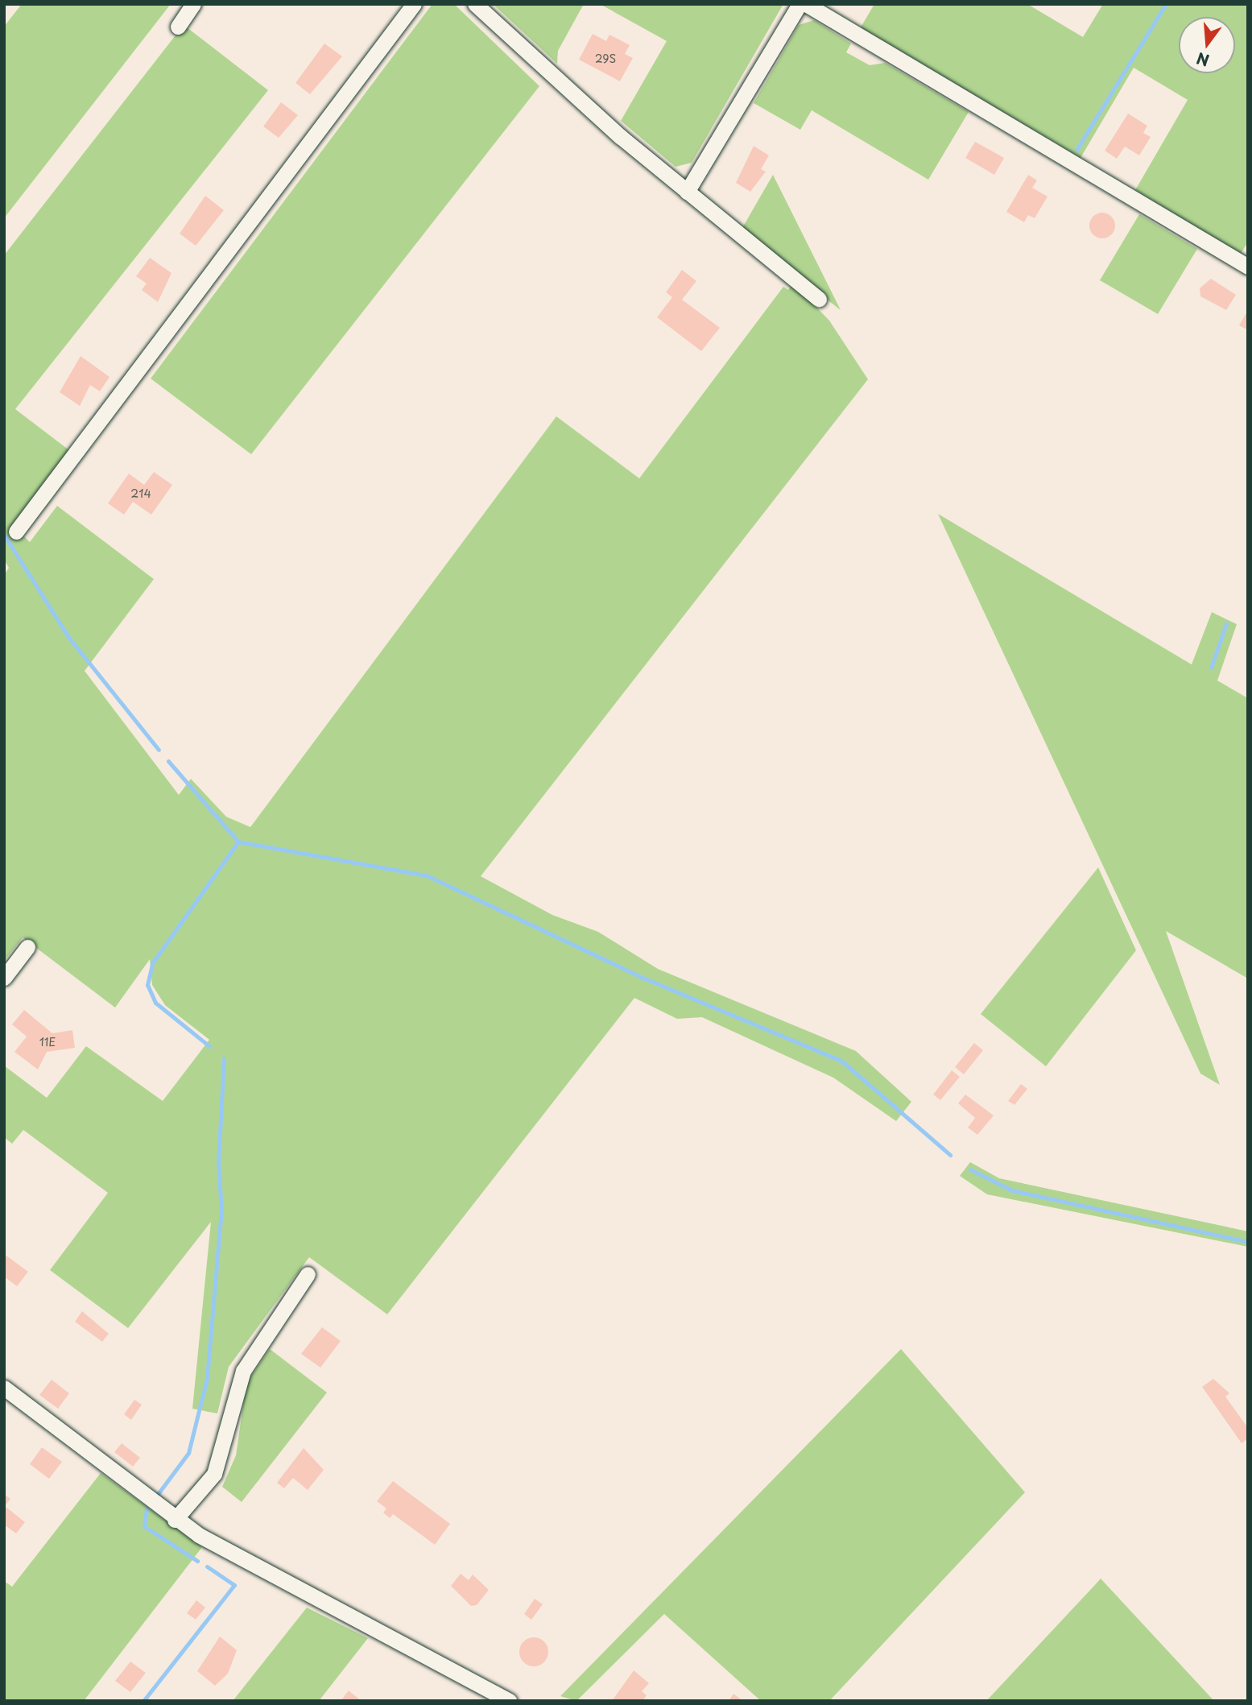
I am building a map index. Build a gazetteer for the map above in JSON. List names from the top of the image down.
{
  "house_numbers": ["29S", "214", "11E"],
  "north": "bottom"
}
